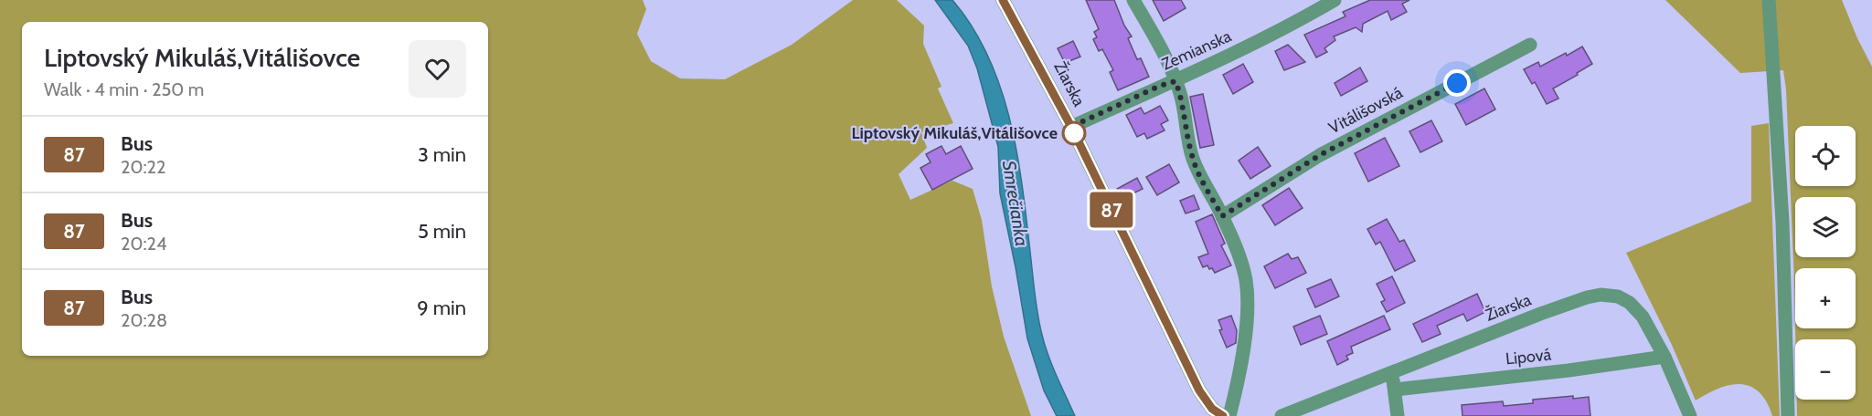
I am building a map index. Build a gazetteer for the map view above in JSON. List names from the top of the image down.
{
  "streets": {
    "street": [
      "Zemianska",
      "Žiarska",
      "Vitálišovská",
      "Lipová"
    ]
  },
  "crossings": [
    ["Zemianska", "Žiarska"],
    ["Žiarska", "Lipová"]
  ],
  "water": ["Smrečianka"],
  "places": ["Liptovský Mikuláš,Vitálišovce"],
  "lines": ["bus line 87"],
  "page": {
    "on_map": "87",
    "heading": ["Liptovský Mikuláš,Vitálišovce", "Walk · 4 min · 250 m"],
    "list": [
      {
        "mark": "87",
        "name": "Bus",
        "note": "20:22",
        "value": "3 min"
      },
      {
        "mark": "87",
        "name": "Bus",
        "note": "20:24",
        "value": "5 min"
      },
      {
        "mark": "87",
        "name": "Bus",
        "note": "20:28",
        "value": "9 min"
      }
    ],
    "map_buttons": ["+", "−"]
  }
}
